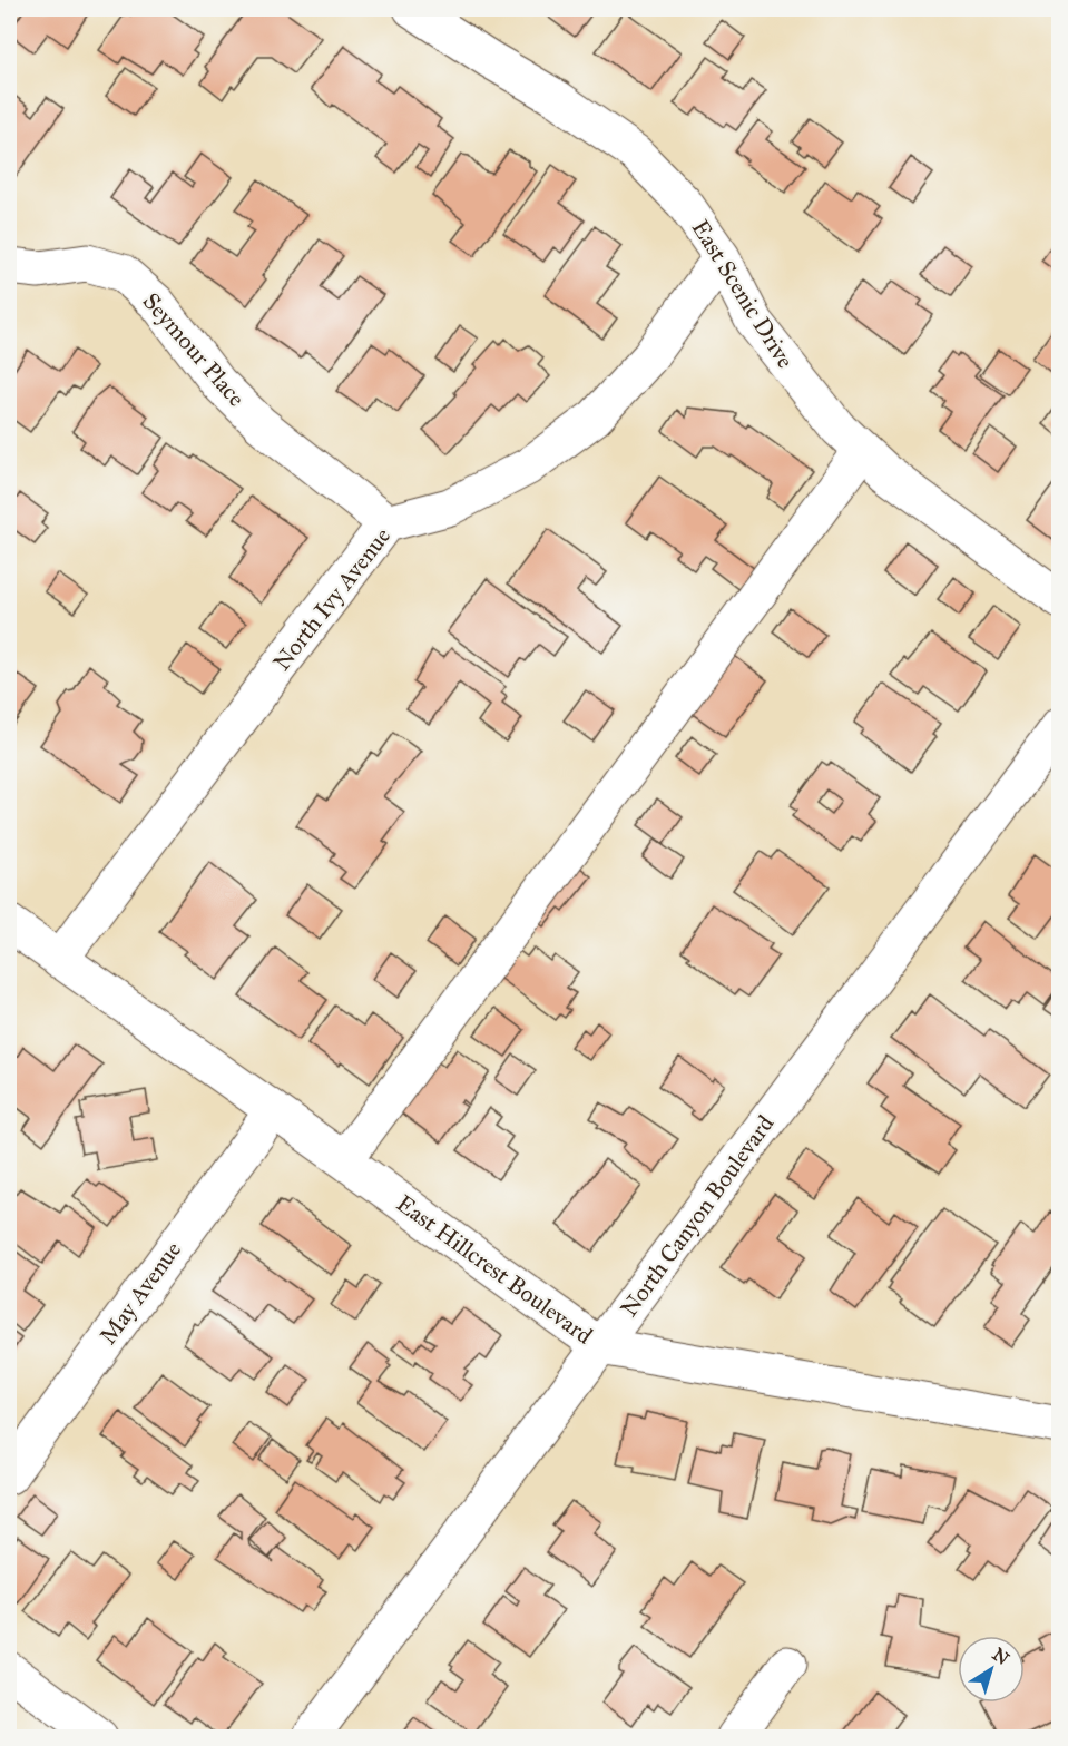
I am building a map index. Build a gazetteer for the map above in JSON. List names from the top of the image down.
{
  "streets": {
    "street": [
      "East Scenic Drive",
      "Seymour Place",
      "North Ivy Avenue",
      "North Canyon Boulevard",
      "East Hillcrest Boulevard",
      "May Avenue"
    ]
  },
  "crossings": [
    ["East Scenic Drive", "North Ivy Avenue"],
    ["Seymour Place", "North Ivy Avenue"],
    ["North Ivy Avenue", "East Hillcrest Boulevard"],
    ["North Canyon Boulevard", "East Hillcrest Boulevard"],
    ["East Hillcrest Boulevard", "May Avenue"]
  ],
  "north": "top right"
}
